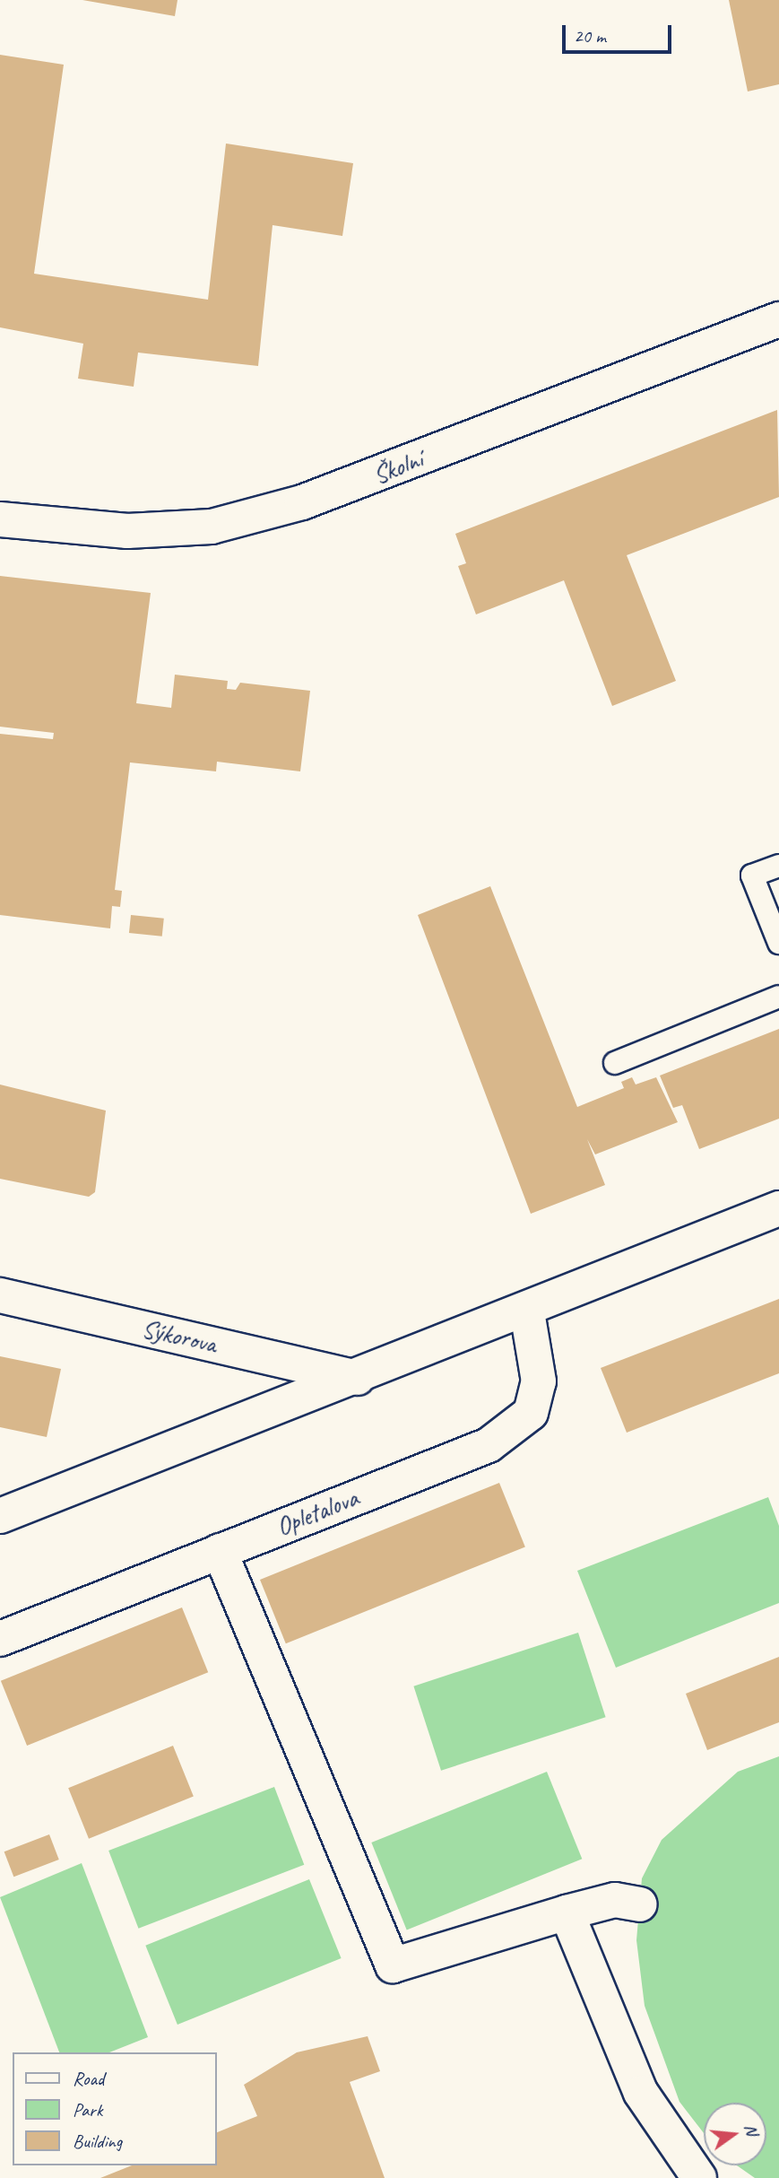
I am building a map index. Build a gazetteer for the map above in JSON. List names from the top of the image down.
{
  "streets": {
    "street": ["Školní", "Sýkorova", "Opletalova"]
  },
  "legend": ["Road", "Park", "Building"],
  "scale_bar": "20 m",
  "north": "right"
}
